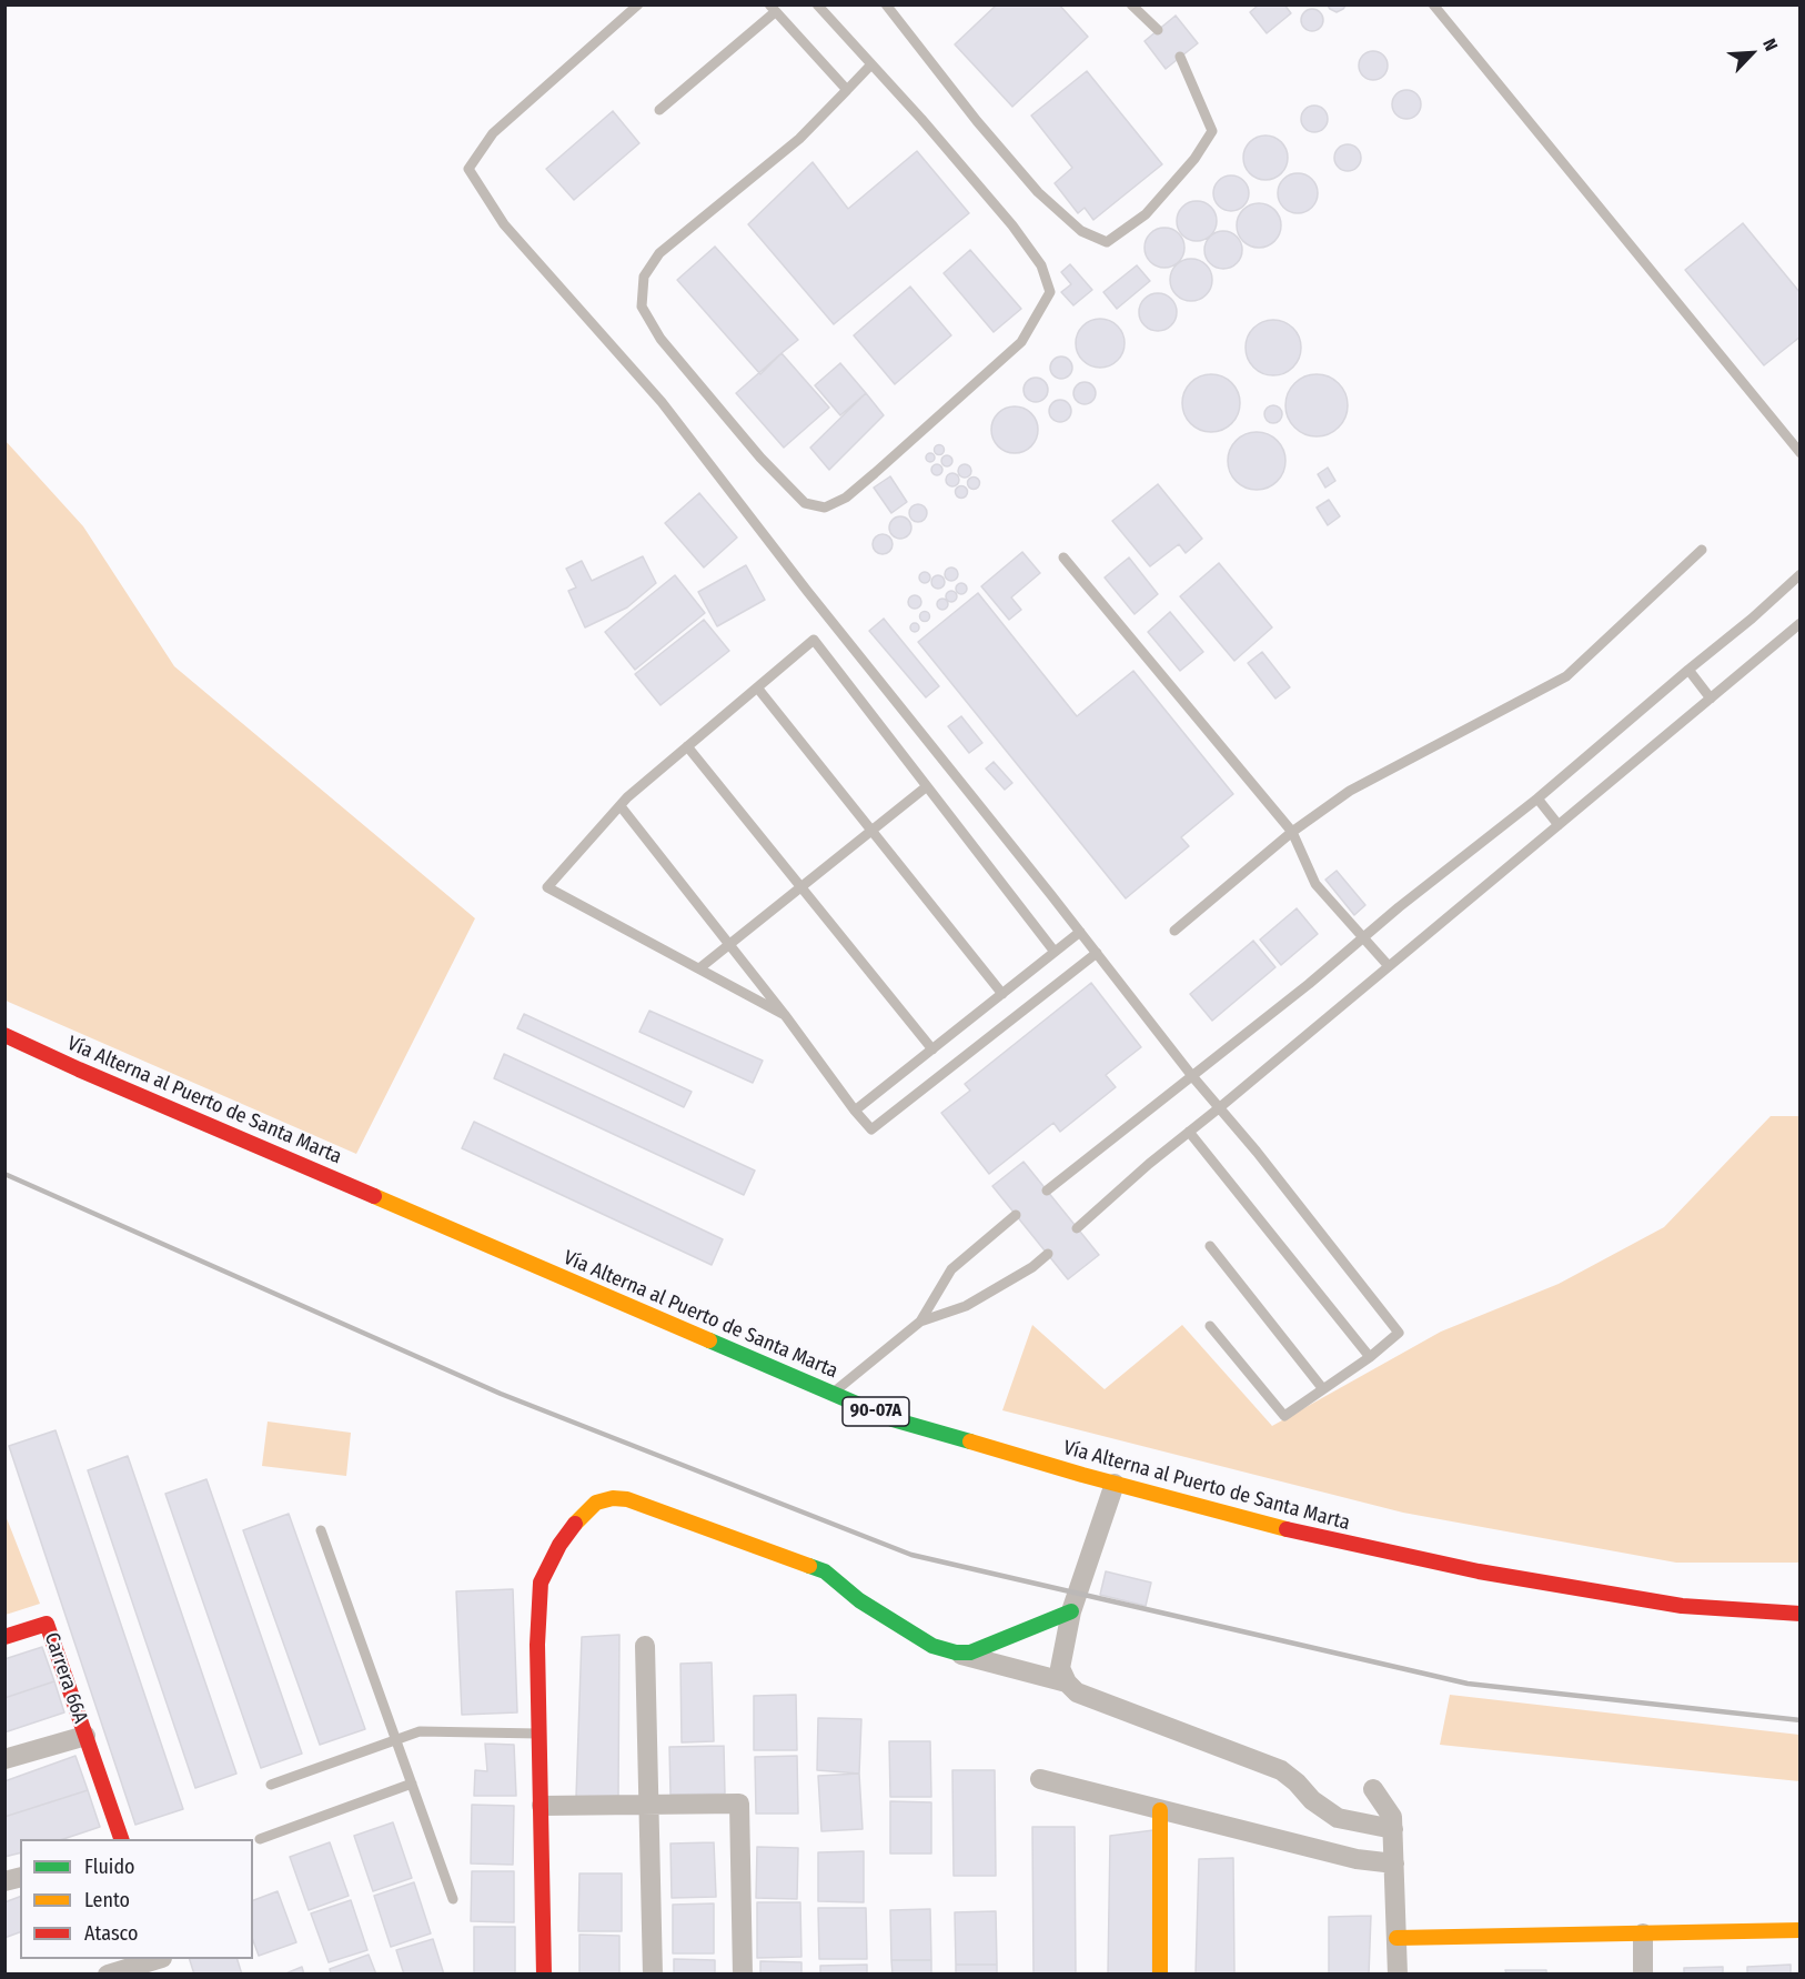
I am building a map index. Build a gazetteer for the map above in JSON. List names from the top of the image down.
{
  "streets": {
    "main road": ["Vía Alterna al Puerto de Santa Marta", "90-07A", "Carrera 66A"]
  },
  "legend": ["Fluido", "Lento", "Atasco"],
  "north": "top right"
}
